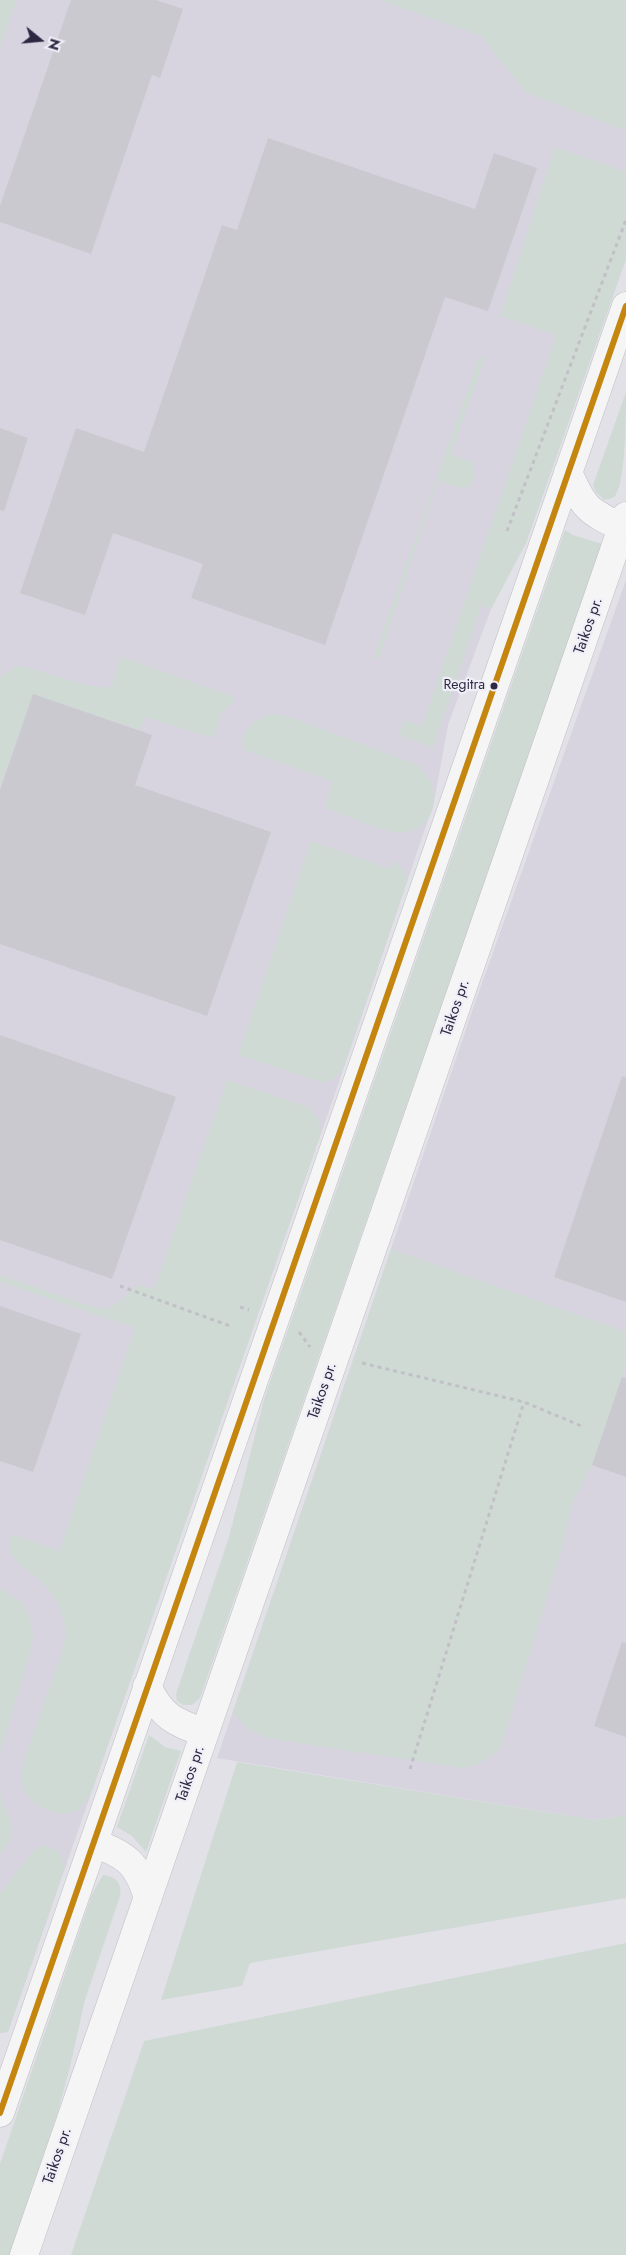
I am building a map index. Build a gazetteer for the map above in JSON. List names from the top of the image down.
{
  "streets": {
    "main road": ["Taikos pr."]
  },
  "places": ["Regitra"],
  "north": "right"
}
